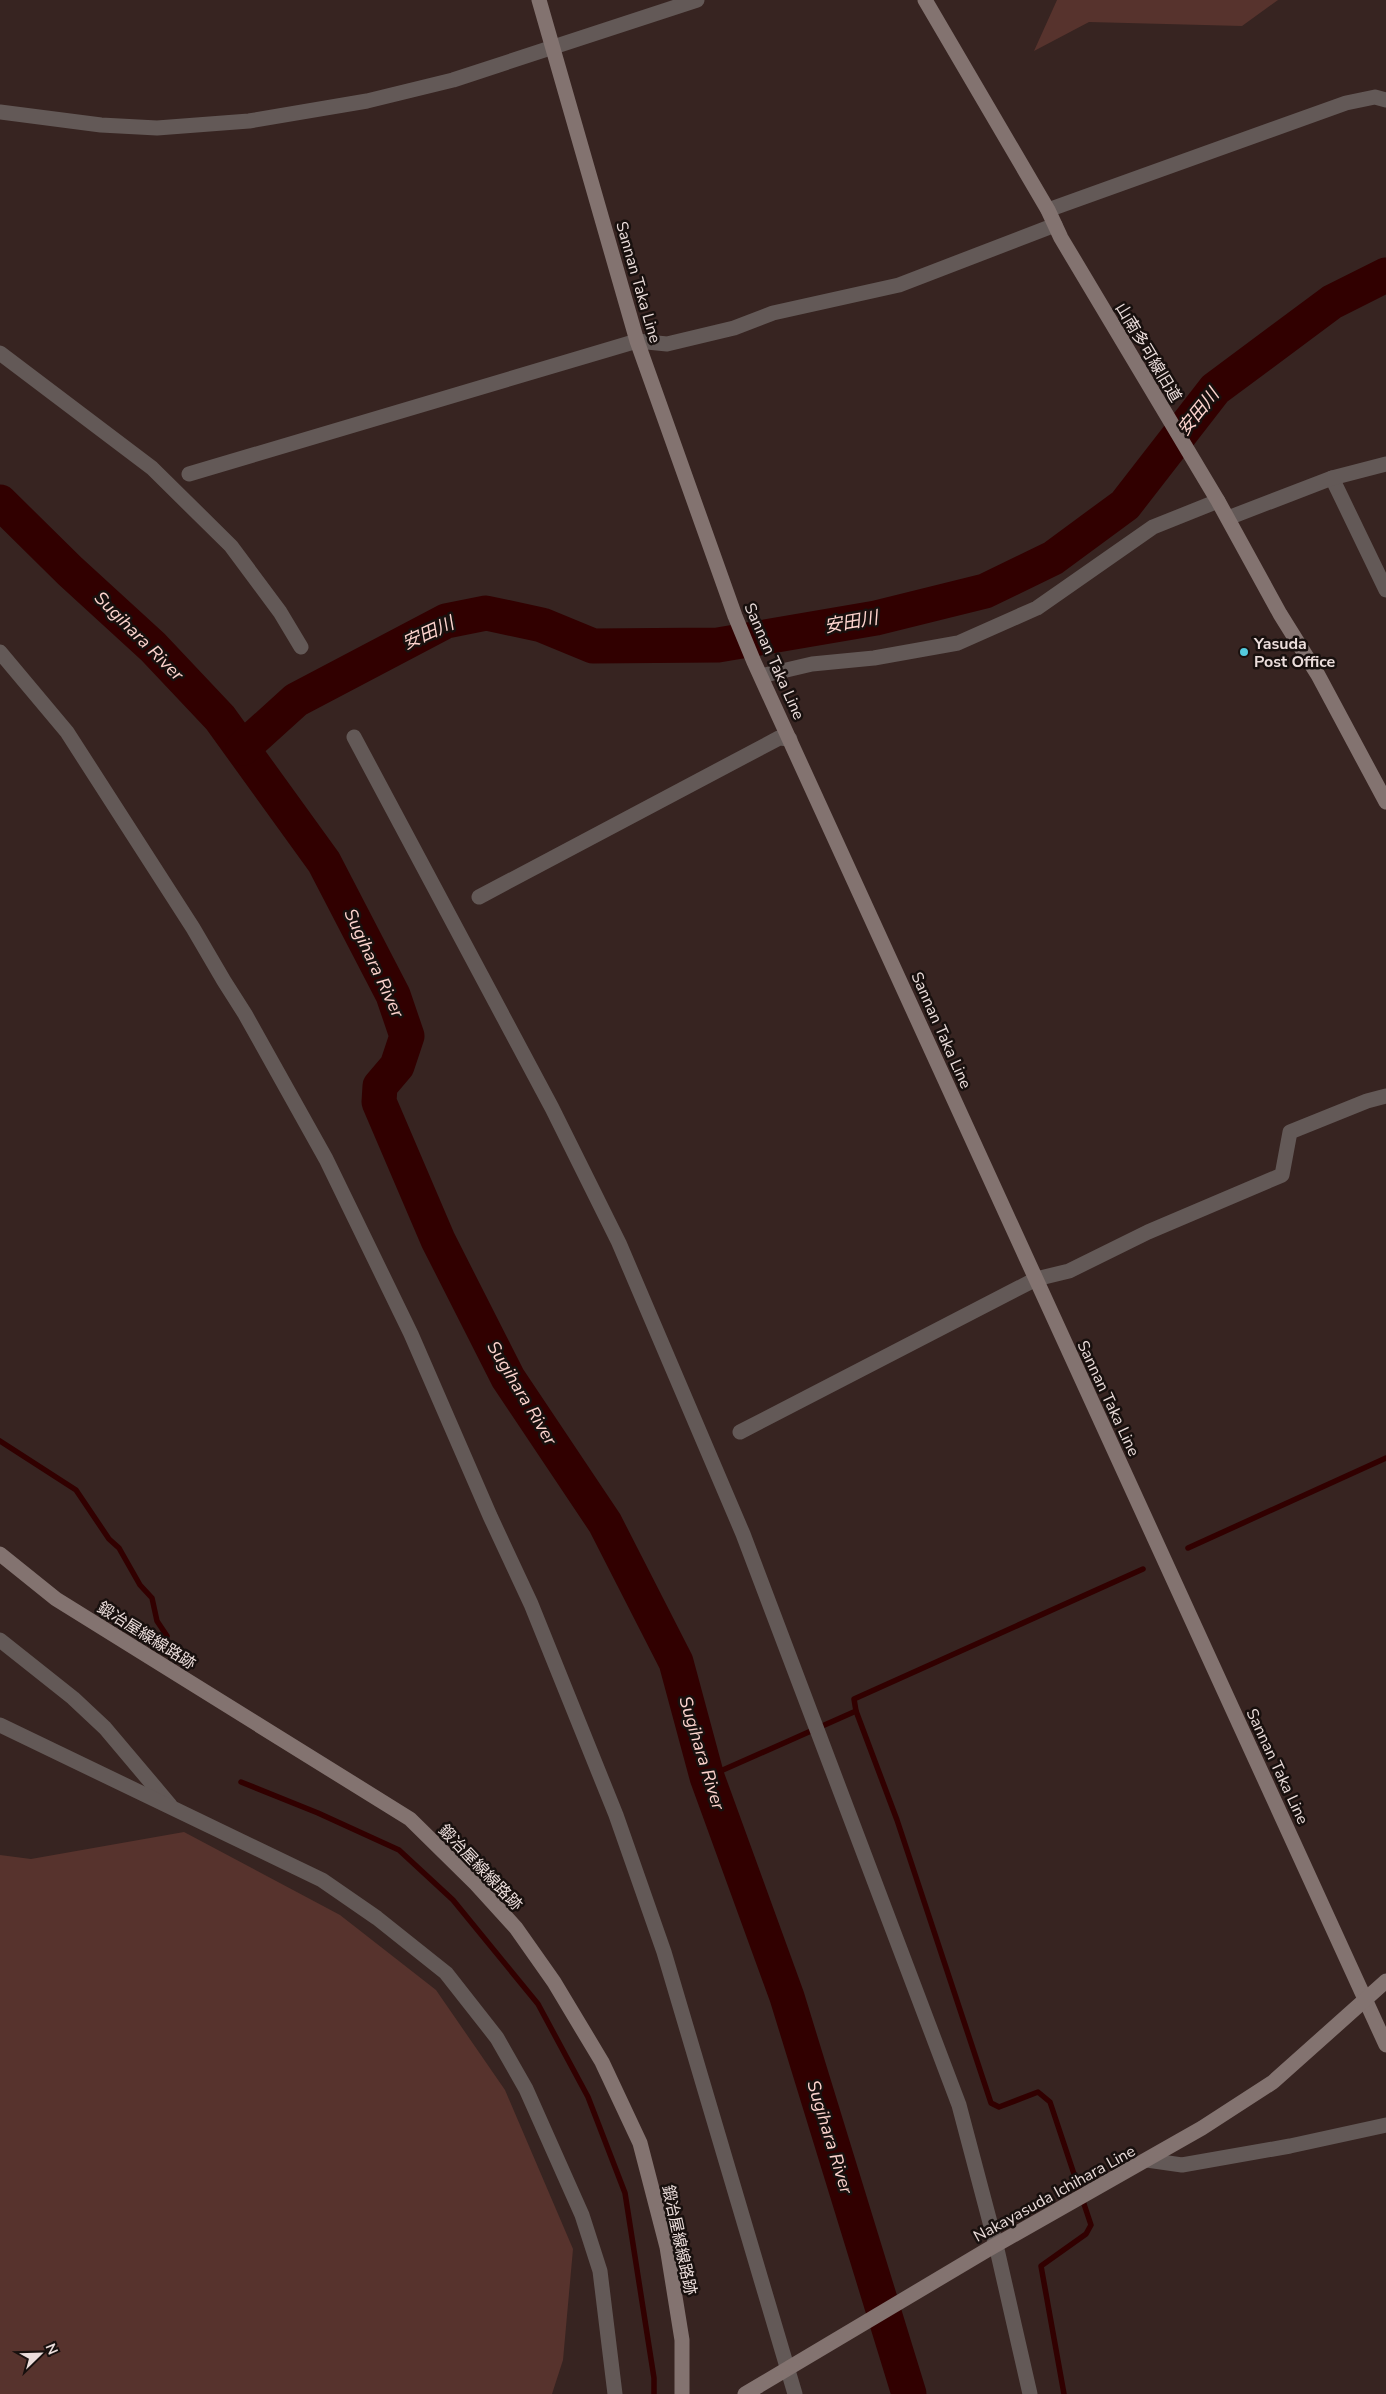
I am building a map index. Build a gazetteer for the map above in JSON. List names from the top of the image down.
{
  "streets": {
    "main road": [
      "Sannan Taka Line",
      "山南多可線旧道",
      "鍛冶屋線線路跡",
      "Nakayasuda Ichihara Line"
    ]
  },
  "crossings": [
    ["Sannan Taka Line", "Nakayasuda Ichihara Line"]
  ],
  "water": ["安田川", "Sugihara River"],
  "places": ["Yasuda Post Office"],
  "north": "top right"
}
